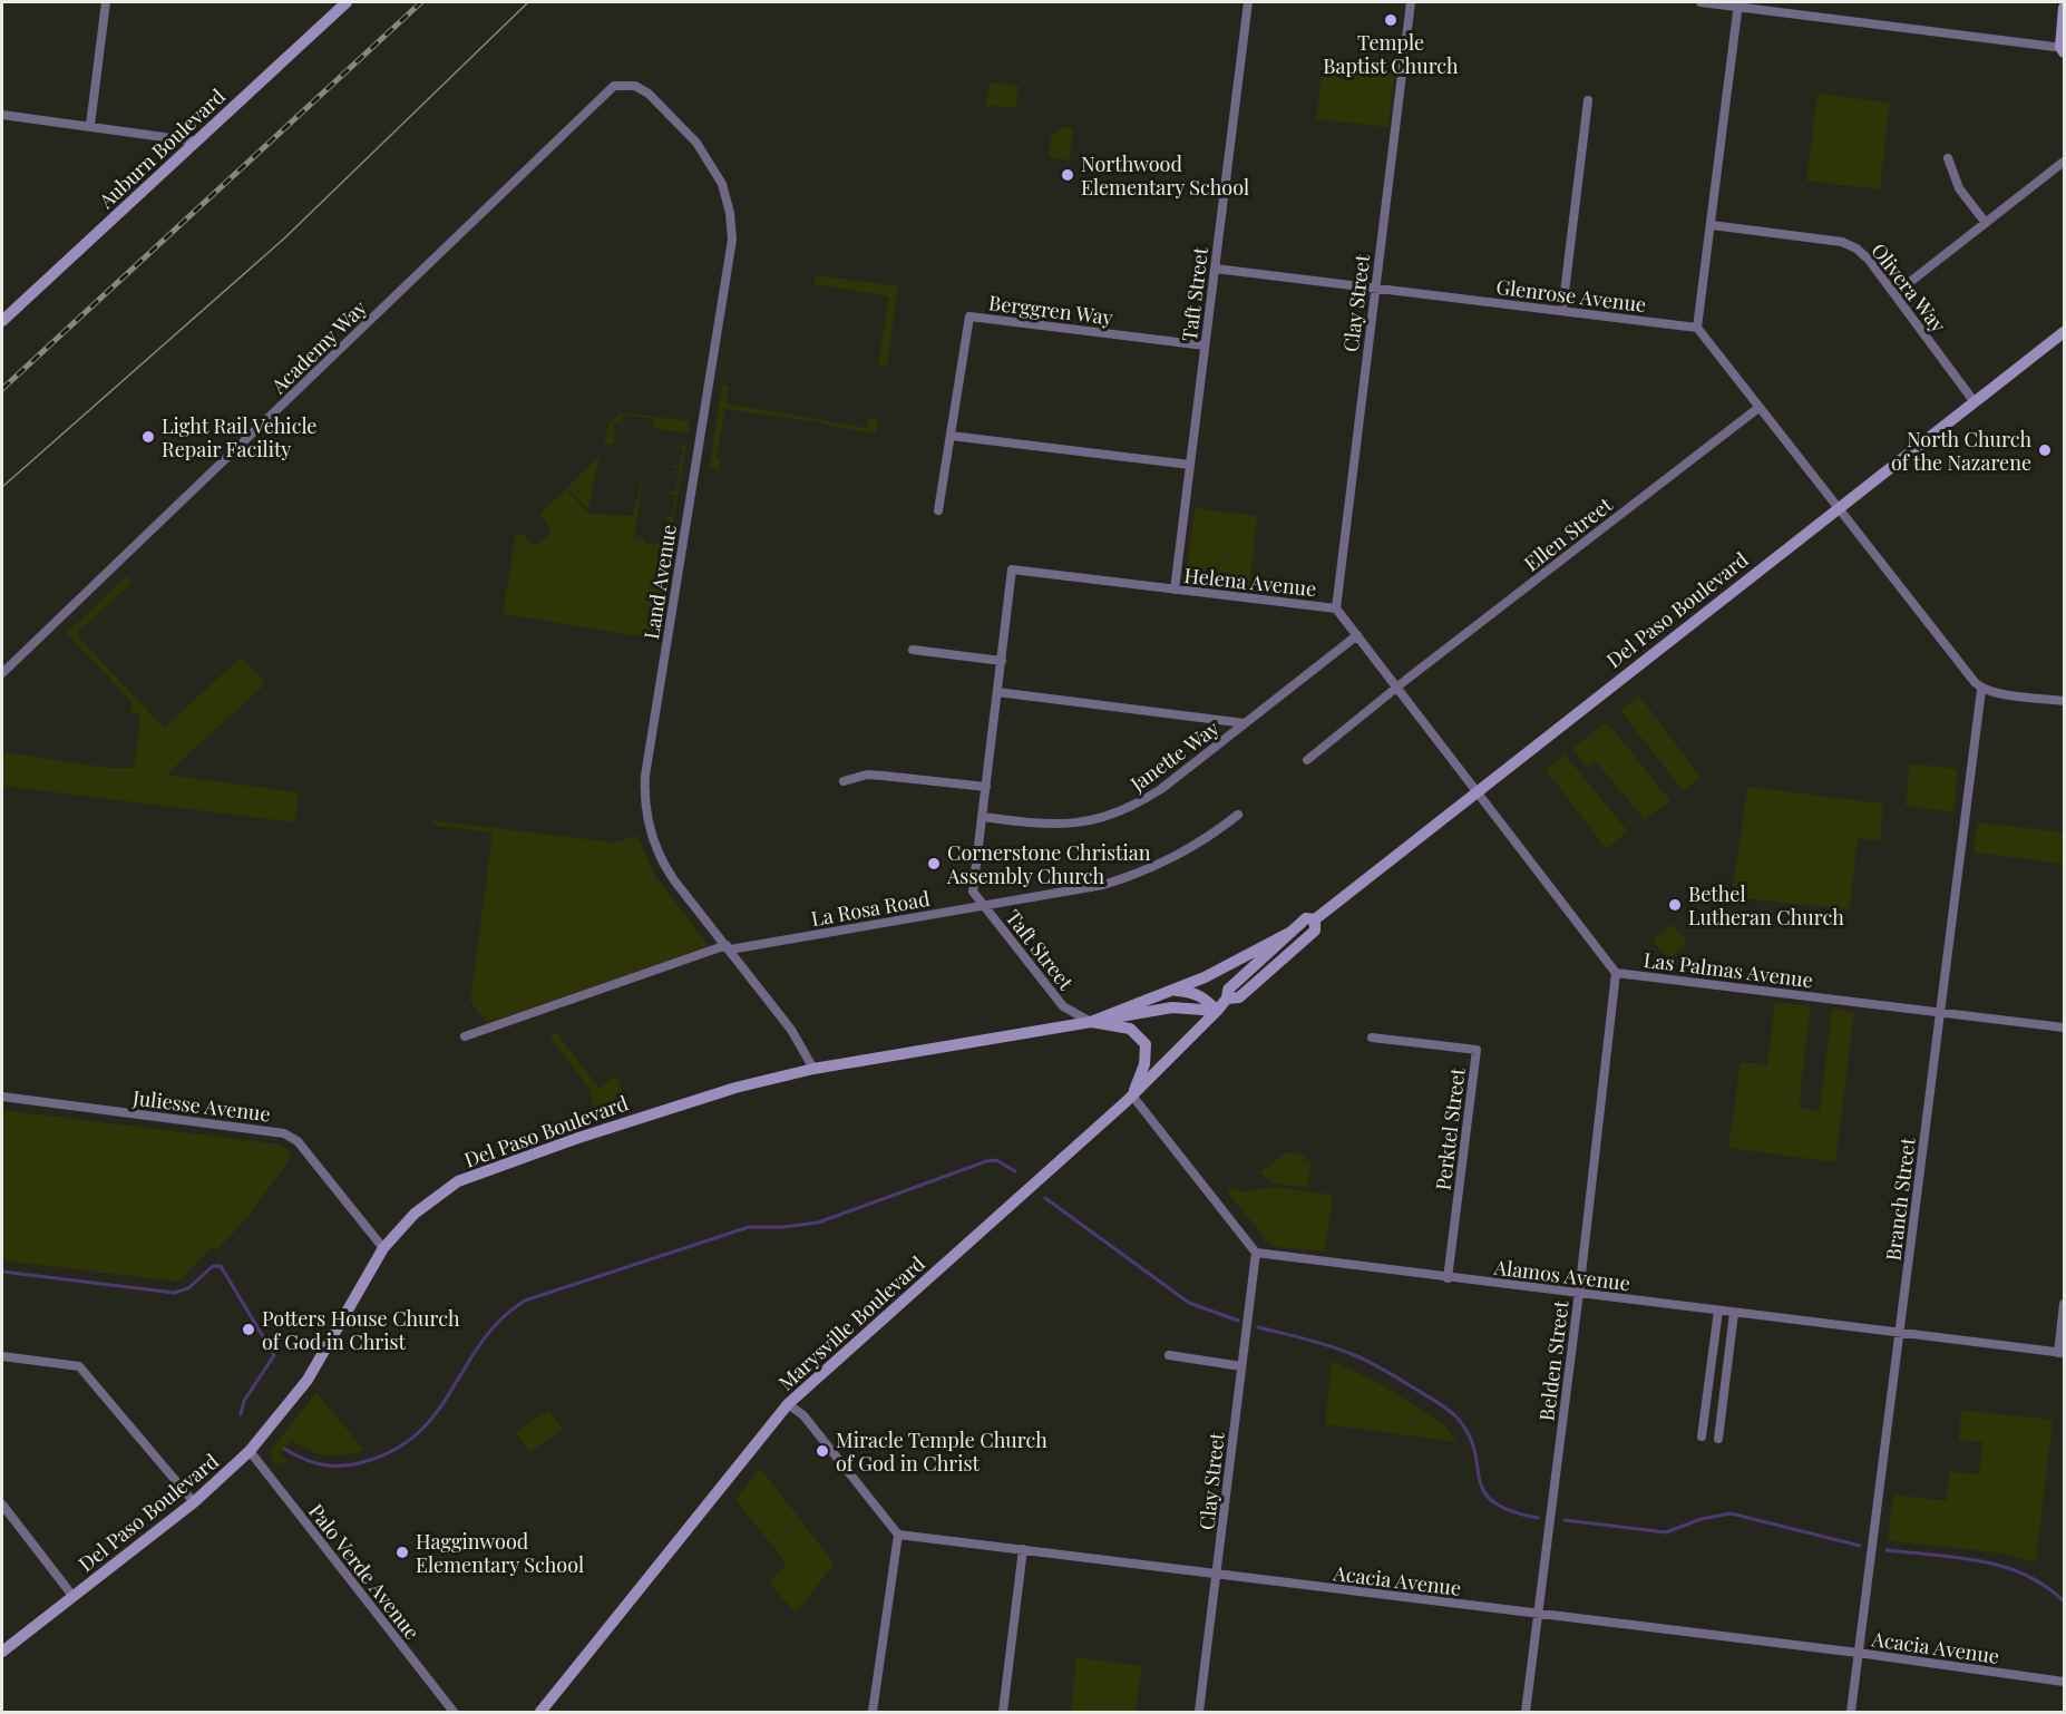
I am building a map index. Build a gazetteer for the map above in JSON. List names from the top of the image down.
{
  "streets": {
    "main road": ["Auburn Boulevard", "Del Paso Boulevard", "Marysville Boulevard"],
    "street": [
      "Olivera Way",
      "Taft Street",
      "Glenrose Avenue",
      "Clay Street",
      "Berggren Way",
      "Academy Way",
      "Ellen Street",
      "Land Avenue",
      "Helena Avenue",
      "Janette Way",
      "La Rosa Road",
      "Las Palmas Avenue",
      "Juliesse Avenue",
      "Perktel Street",
      "Branch Street",
      "Alamos Avenue",
      "Belden Street",
      "Palo Verde Avenue",
      "Acacia Avenue"
    ]
  },
  "crossings": [
    ["Olivera Way", "Del Paso Boulevard"],
    ["Taft Street", "Glenrose Avenue"],
    ["Taft Street", "Berggren Way"],
    ["Taft Street", "Helena Avenue"],
    ["Taft Street", "Del Paso Boulevard"],
    ["Taft Street", "Janette Way"],
    ["Taft Street", "La Rosa Road"],
    ["Glenrose Avenue", "Clay Street"],
    ["Clay Street", "Helena Avenue"],
    ["Clay Street", "Alamos Avenue"],
    ["Clay Street", "Acacia Avenue"],
    ["Academy Way", "Land Avenue"],
    ["Ellen Street", "Helena Avenue"],
    ["Land Avenue", "Del Paso Boulevard"],
    ["Land Avenue", "La Rosa Road"],
    ["Helena Avenue", "Del Paso Boulevard"],
    ["Helena Avenue", "Janette Way"],
    ["Helena Avenue", "Las Palmas Avenue"],
    ["Del Paso Boulevard", "Las Palmas Avenue"],
    ["Del Paso Boulevard", "Juliesse Avenue"],
    ["Del Paso Boulevard", "Marysville Boulevard"],
    ["Del Paso Boulevard", "Palo Verde Avenue"],
    ["Las Palmas Avenue", "Branch Street"],
    ["Las Palmas Avenue", "Belden Street"],
    ["Perktel Street", "Alamos Avenue"],
    ["Branch Street", "Alamos Avenue"],
    ["Branch Street", "Acacia Avenue"],
    ["Alamos Avenue", "Belden Street"],
    ["Belden Street", "Acacia Avenue"]
  ],
  "places": [
    "Temple Baptist Church",
    "Northwood Elementary School",
    "Light Rail Vehicle Repair Facility",
    "North Church of the Nazarene",
    "Cornerstone Christian Assembly Church",
    "Bethel Lutheran Church",
    "Potters House Church of God in Christ",
    "Miracle Temple Church of God in Christ",
    "Hagginwood Elementary School"
  ]
}
